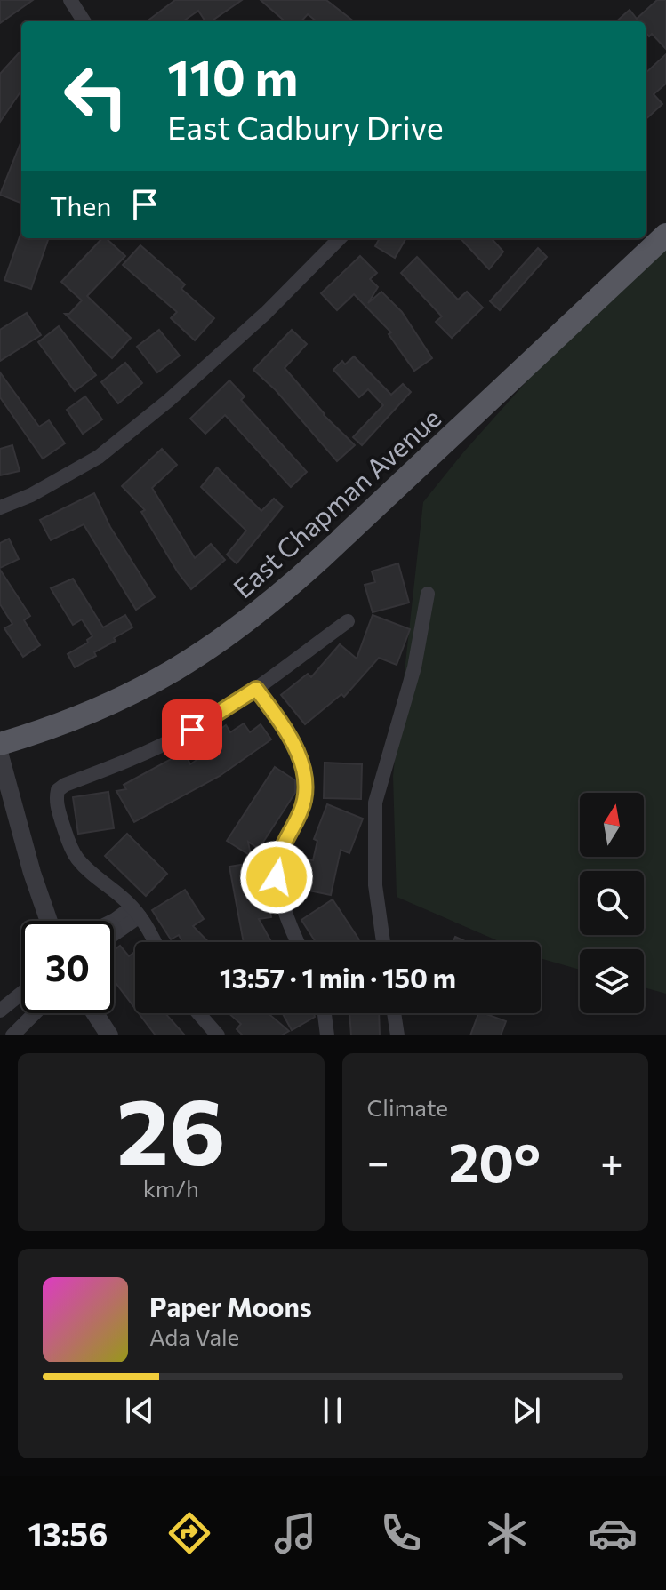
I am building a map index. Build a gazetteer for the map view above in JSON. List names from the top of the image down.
{
  "streets": {
    "main road": ["East Chapman Avenue"]
  },
  "north": "top",
  "page": {
    "turn": ["110 m", "East Cadbury Drive"],
    "then": "Then",
    "limit": "30",
    "trip": "13:57 · 1 min · 150 m",
    "tile": [
      ["26", "km/h"],
      "Climate"
    ],
    "heat": ["−", "20°", "+"],
    "song": ["Paper Moons", "Ada Vale"],
    "tabs": "13:56"
  }
}
